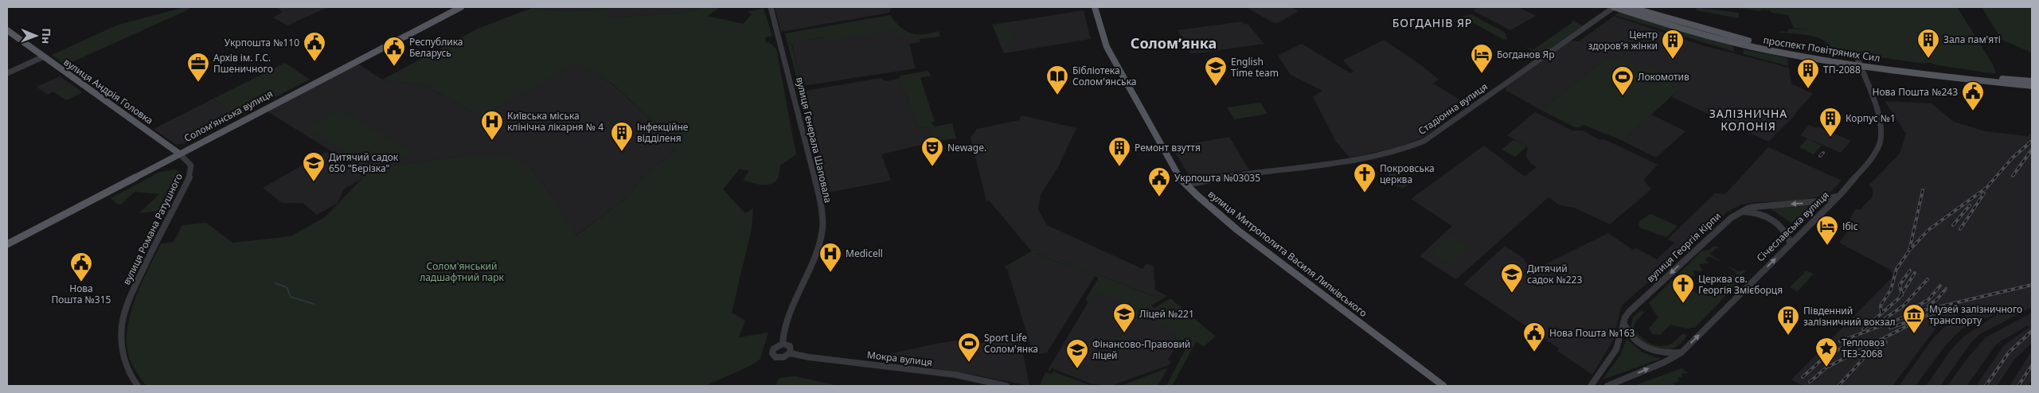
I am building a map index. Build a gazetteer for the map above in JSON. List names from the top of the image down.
{
  "streets": {
    "main road": [
      "проспект Повітряних Сил",
      "вулиця Андрія Головка",
      "Соломʼянська вулиця",
      "вулиця Митрополита Василя Липківського"
    ],
    "street": [
      "Стадіонна вулиця",
      "вулиця Генерала Шаповала",
      "Січеславська вулиця",
      "вулиця Романа Ратушного",
      "вулиця Георгія Кірпи",
      "Мокра вулиця"
    ]
  },
  "crossings": [
    ["проспект Повітряних Сил", "Стадіонна вулиця"],
    ["проспект Повітряних Сил", "Січеславська вулиця"],
    ["вулиця Андрія Головка", "Соломʼянська вулиця"],
    ["вулиця Андрія Головка", "вулиця Романа Ратушного"],
    ["Стадіонна вулиця", "вулиця Митрополита Василя Липківського"],
    ["Соломʼянська вулиця", "вулиця Романа Ратушного"],
    ["вулиця Генерала Шаповала", "Мокра вулиця"],
    ["Січеславська вулиця", "вулиця Георгія Кірпи"]
  ],
  "one_way": ["Січеславська вулиця", "вулиця Георгія Кірпи"],
  "districts": ["БОГДАНІВ ЯР", "Соломʼянка", "ЗАЛІЗНИЧНА КОЛОНІЯ"],
  "parks": ["Солом'янський ладшафтний парк"],
  "places": {
    "building": [
      "Зала пам'яті",
      "Центр здоров'я жінки",
      "ТП-2088",
      "Корпус №1",
      "Інфекційне відділеня",
      "Ремонт взуття",
      "Південний залізничний вокзал"
    ],
    "public building": [
      "Укрпошта №110",
      "Республика Беларусь",
      "Нова Пошта №243",
      "Укрпошта №03035",
      "Нова Пошта №315",
      "Нова Пошта №163"
    ],
    "hotel": ["Богданов Яр", "Ібіс"],
    "office": ["Архів ім. Г.С. Пшеничного"],
    "school or university": [
      "English Time team",
      "Дитячий садок 650 \"Берізка\"",
      "Дитячий садок №223",
      "Ліцей №221",
      "Фінансово-Правовий ліцей"
    ],
    "library": ["Бібліотека Солом'янська"],
    "sports": ["Локомотив", "Sport Life Солом'янка"],
    "hospital": ["Київська міська клінічна лікарня № 4", "Medicell"],
    "theatre": ["Newage."],
    "church": ["Покровська церква", "Церква св. Георгія Змієборця"],
    "museum": ["Музей залізничного транспорту"],
    "place": ["Тепловоз ТЕ3-2068"]
  },
  "north": "right"
}
